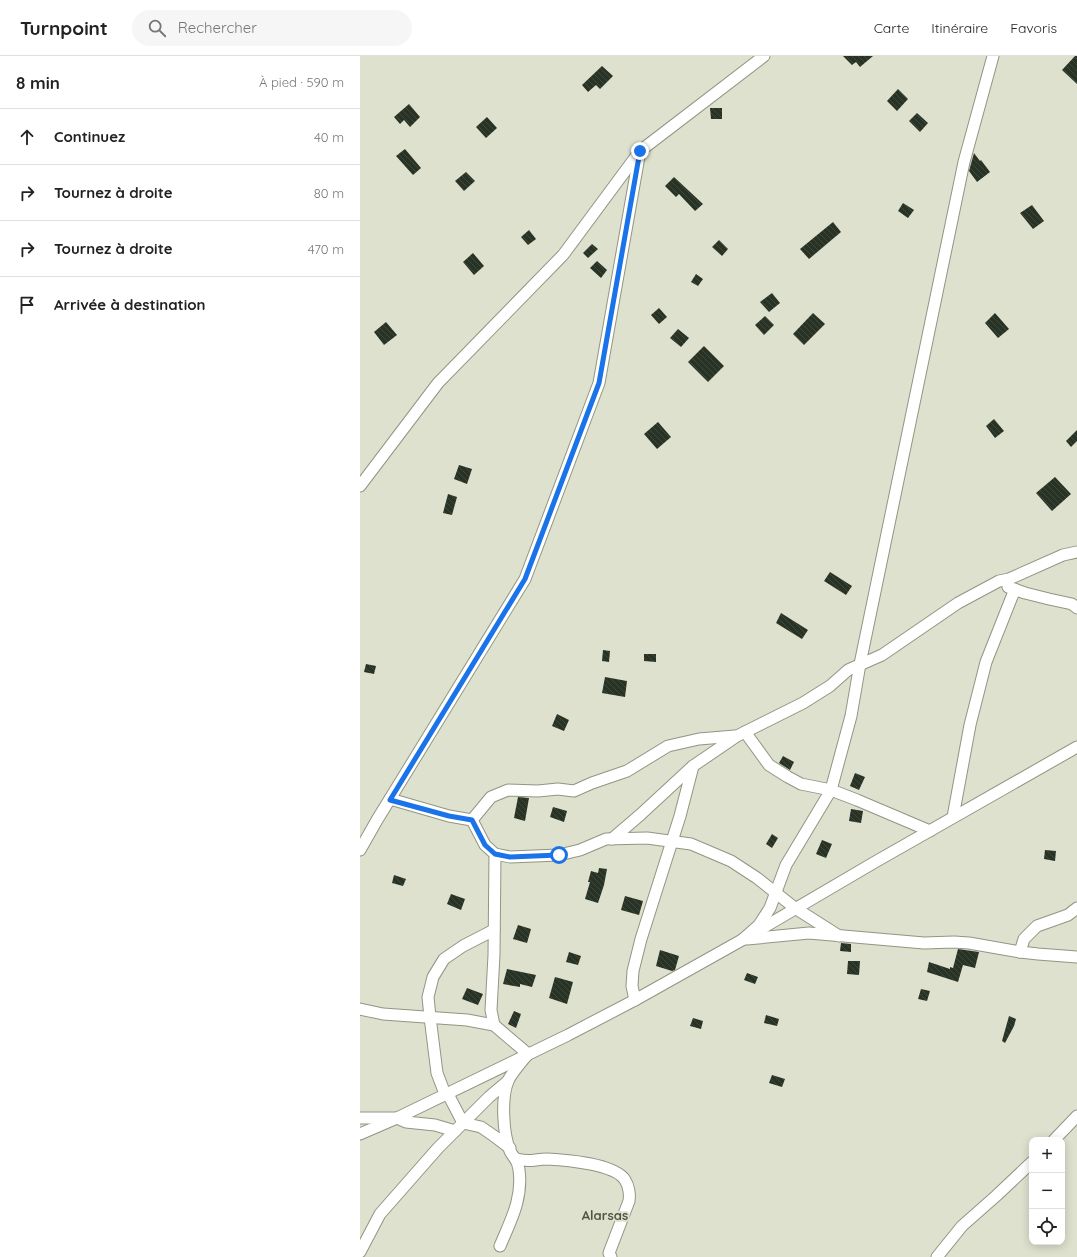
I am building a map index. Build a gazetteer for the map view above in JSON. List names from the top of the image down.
{
  "districts": ["Alarsas"],
  "page": {
    "header": "Turnpoint",
    "search": "Rechercher",
    "nav": ["Carte", "Itinéraire", "Favoris"],
    "heading": ["8 min", "À pied · 590 m"],
    "list": [
      ["Continuez", "40 m"],
      ["Tournez à droite", "80 m"],
      ["Tournez à droite", "470 m"],
      "Arrivée à destination"
    ],
    "map_buttons": ["+", "−"]
  }
}
